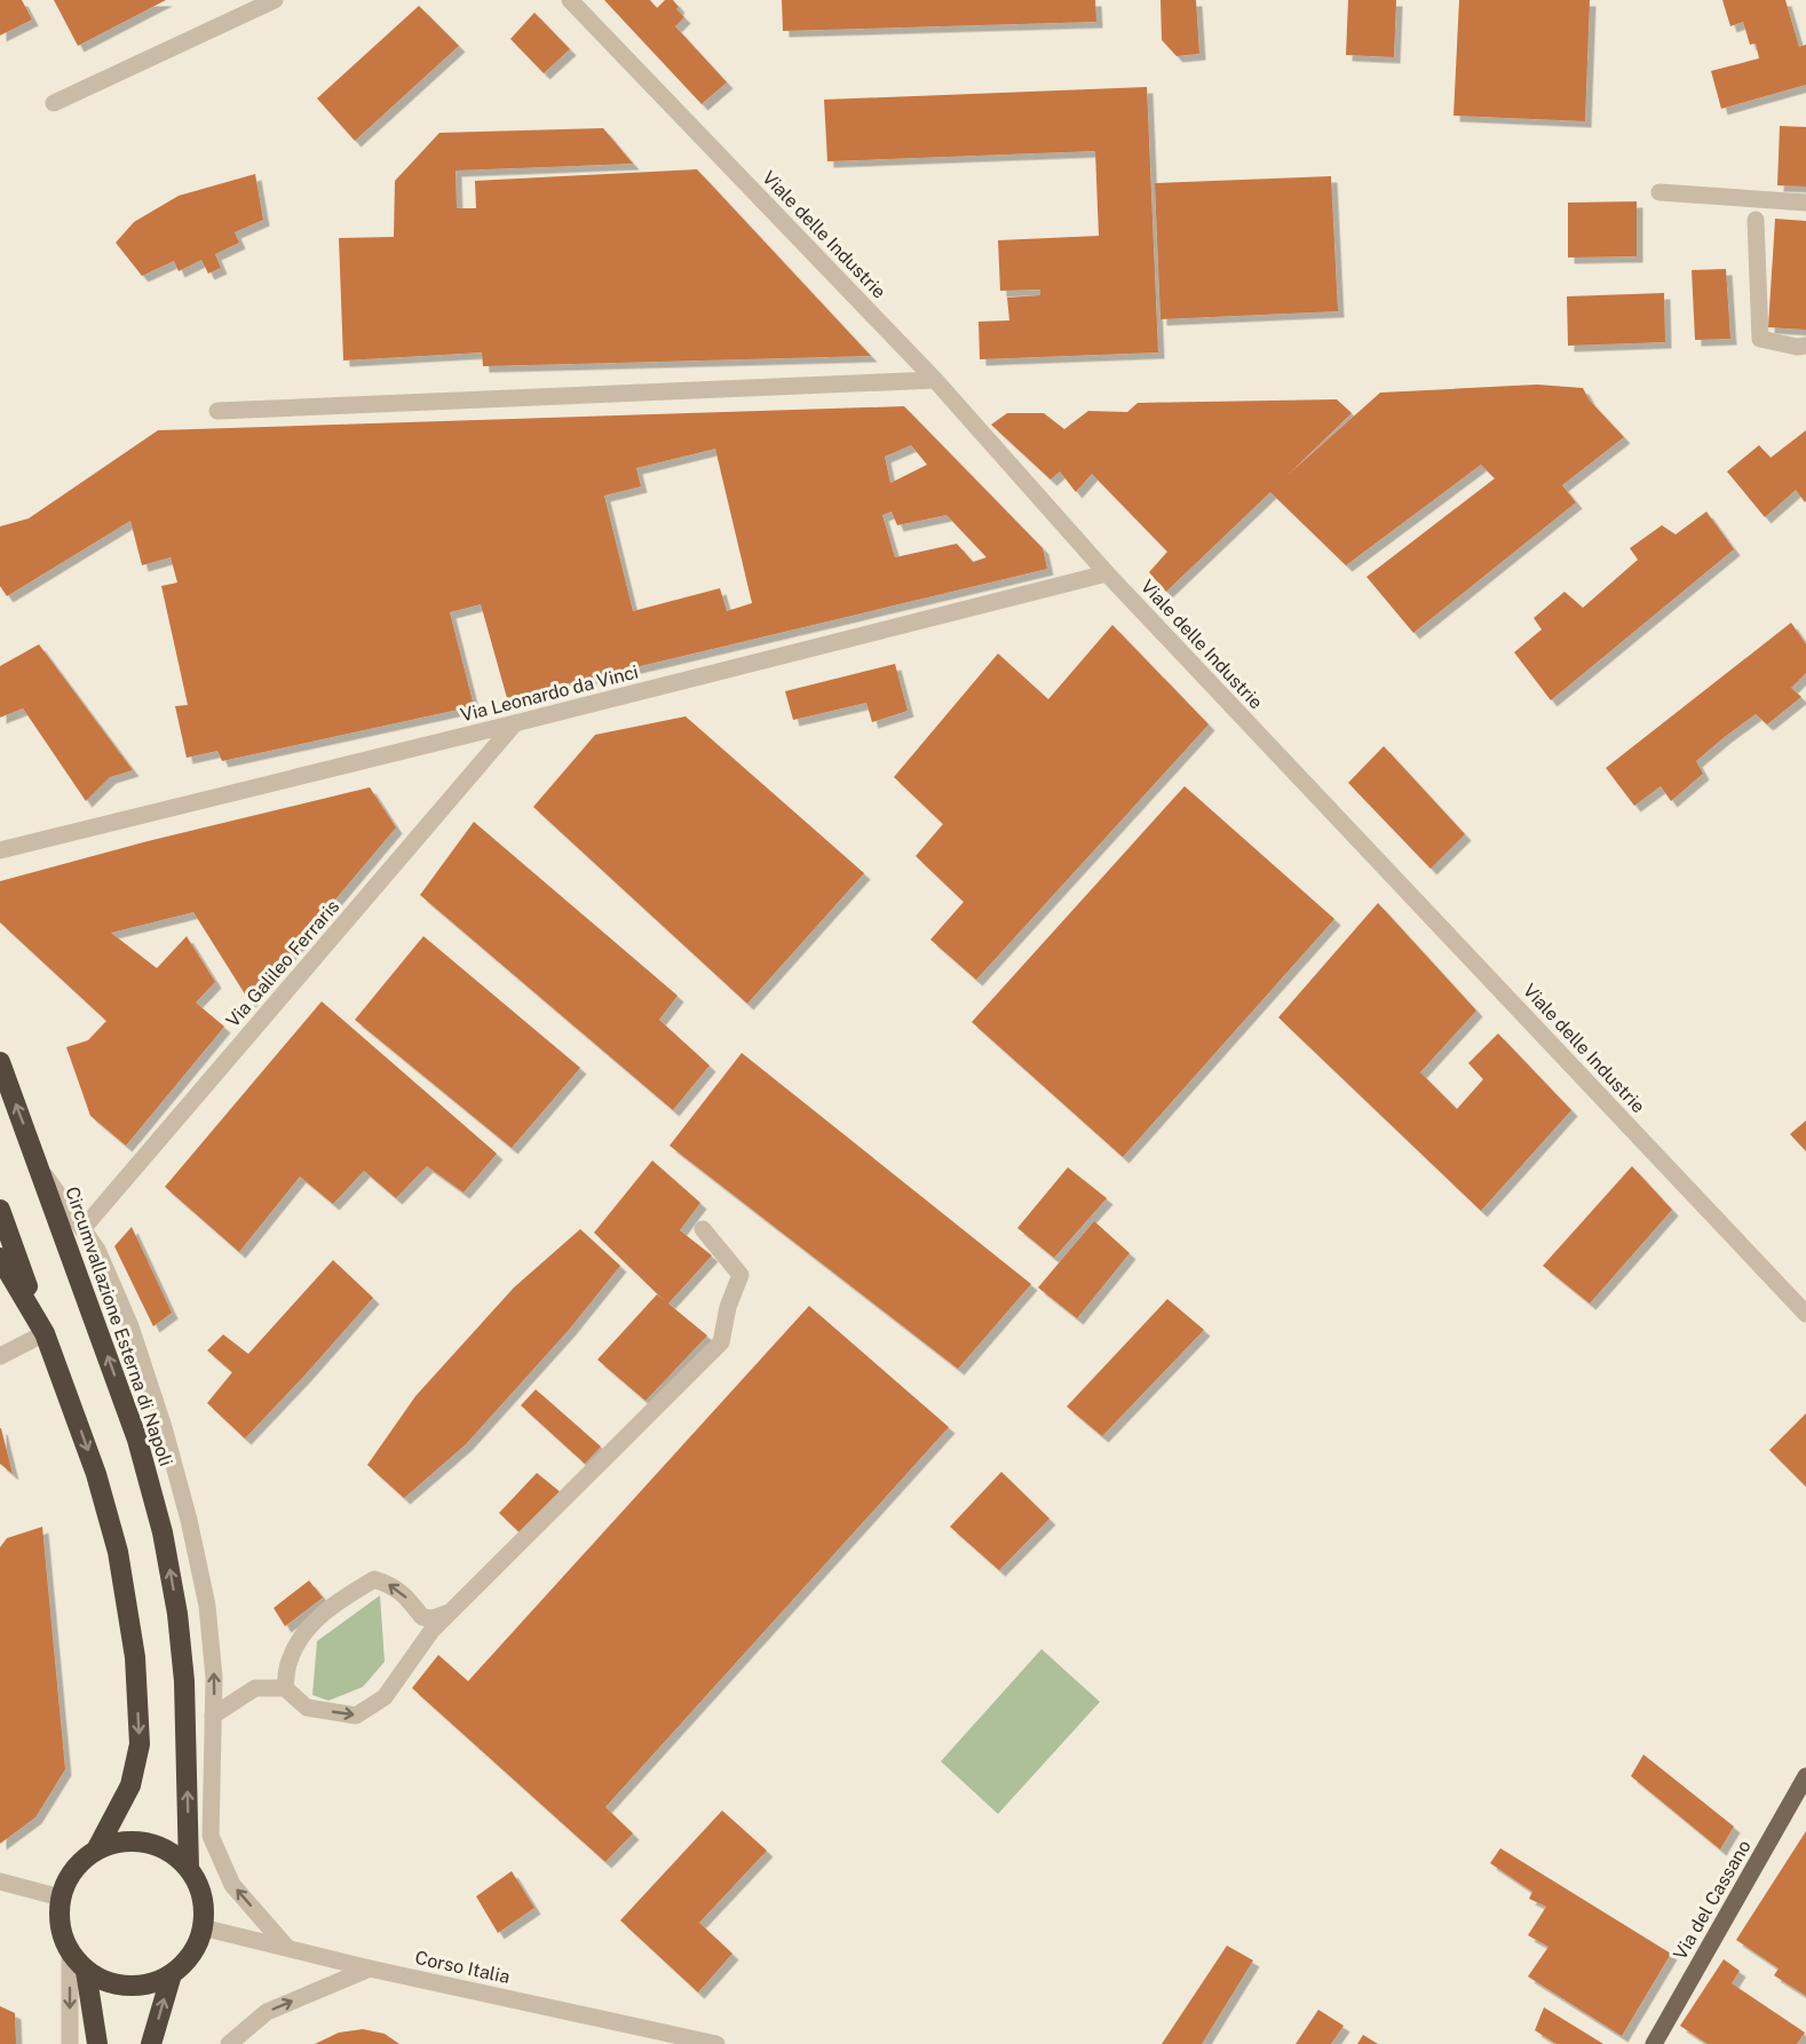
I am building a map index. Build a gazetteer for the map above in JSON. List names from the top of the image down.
{
  "streets": {
    "highway": ["Circumvallazione Esterna di Napoli"],
    "main road": ["Via del Cassano"],
    "street": [
      "Viale delle Industrie",
      "Via Leonardo da Vinci",
      "Via Galileo Ferraris",
      "Corso Italia"
    ]
  },
  "crossings": [
    ["Viale delle Industrie", "Via Leonardo da Vinci"],
    ["Via Leonardo da Vinci", "Via Galileo Ferraris"],
    ["Circumvallazione Esterna di Napoli", "Corso Italia"]
  ]
}
